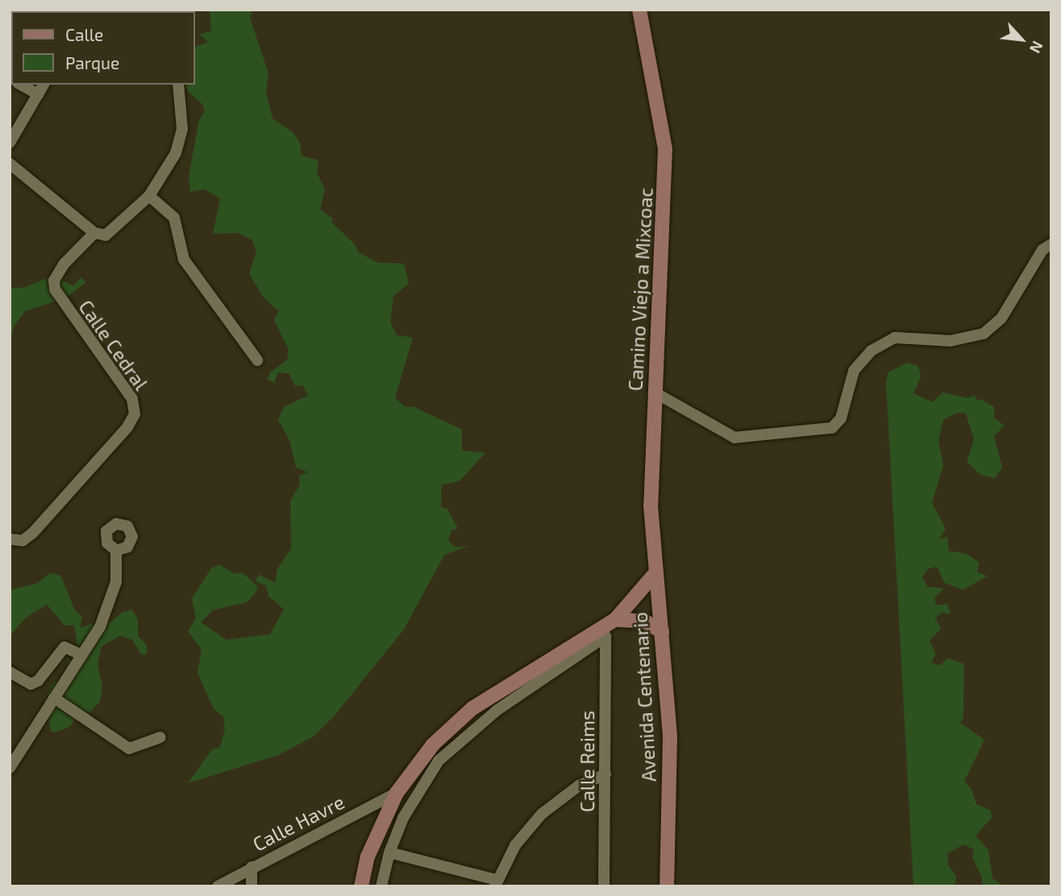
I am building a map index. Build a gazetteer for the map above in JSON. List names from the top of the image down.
{
  "streets": {
    "main road": ["Camino Viejo a Mixcoac", "Avenida Centenario"],
    "street": ["Calle Cedral", "Calle Reims", "Calle Havre"]
  },
  "crossings": [
    ["Camino Viejo a Mixcoac", "Avenida Centenario"]
  ],
  "legend": ["Calle", "Parque"],
  "north": "bottom right"
}
